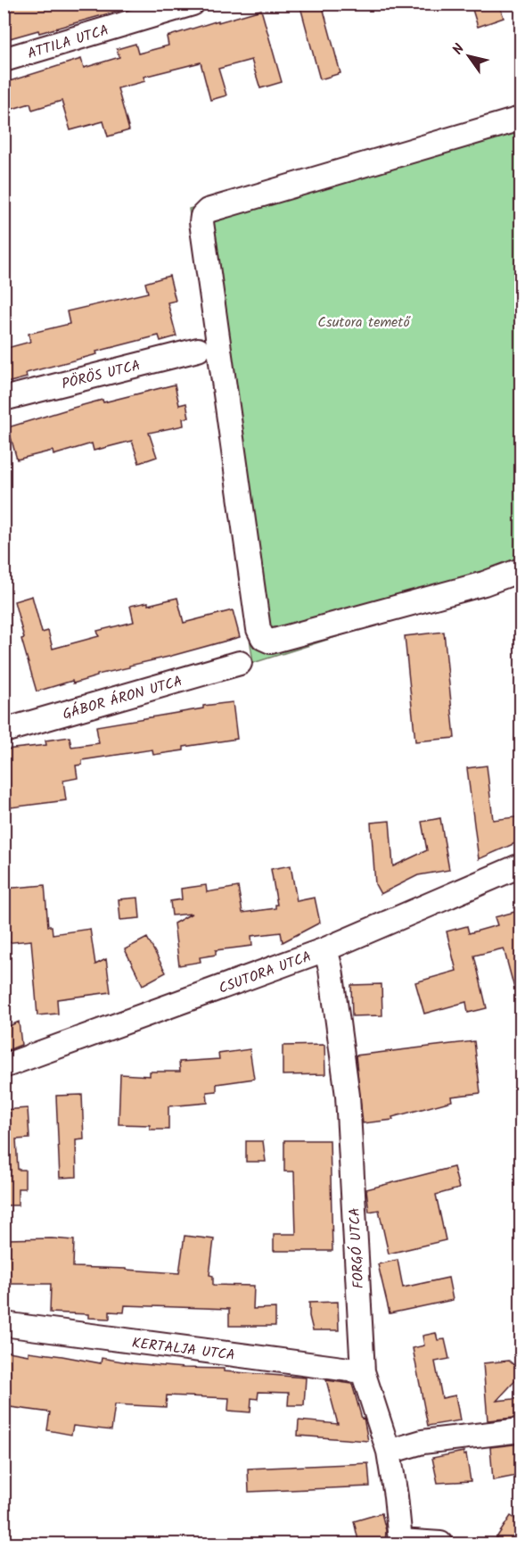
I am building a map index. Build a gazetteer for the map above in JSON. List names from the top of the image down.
{
  "streets": {
    "street": [
      "ATTILA UTCA",
      "PÖRÖS UTCA",
      "GÁBOR ÁRON UTCA",
      "CSUTORA UTCA",
      "FORGÓ UTCA",
      "KERTALJA UTCA"
    ]
  },
  "crossings": [
    ["CSUTORA UTCA", "FORGÓ UTCA"],
    ["FORGÓ UTCA", "KERTALJA UTCA"]
  ],
  "parks": ["Csutora temető"],
  "north": "top left"
}
